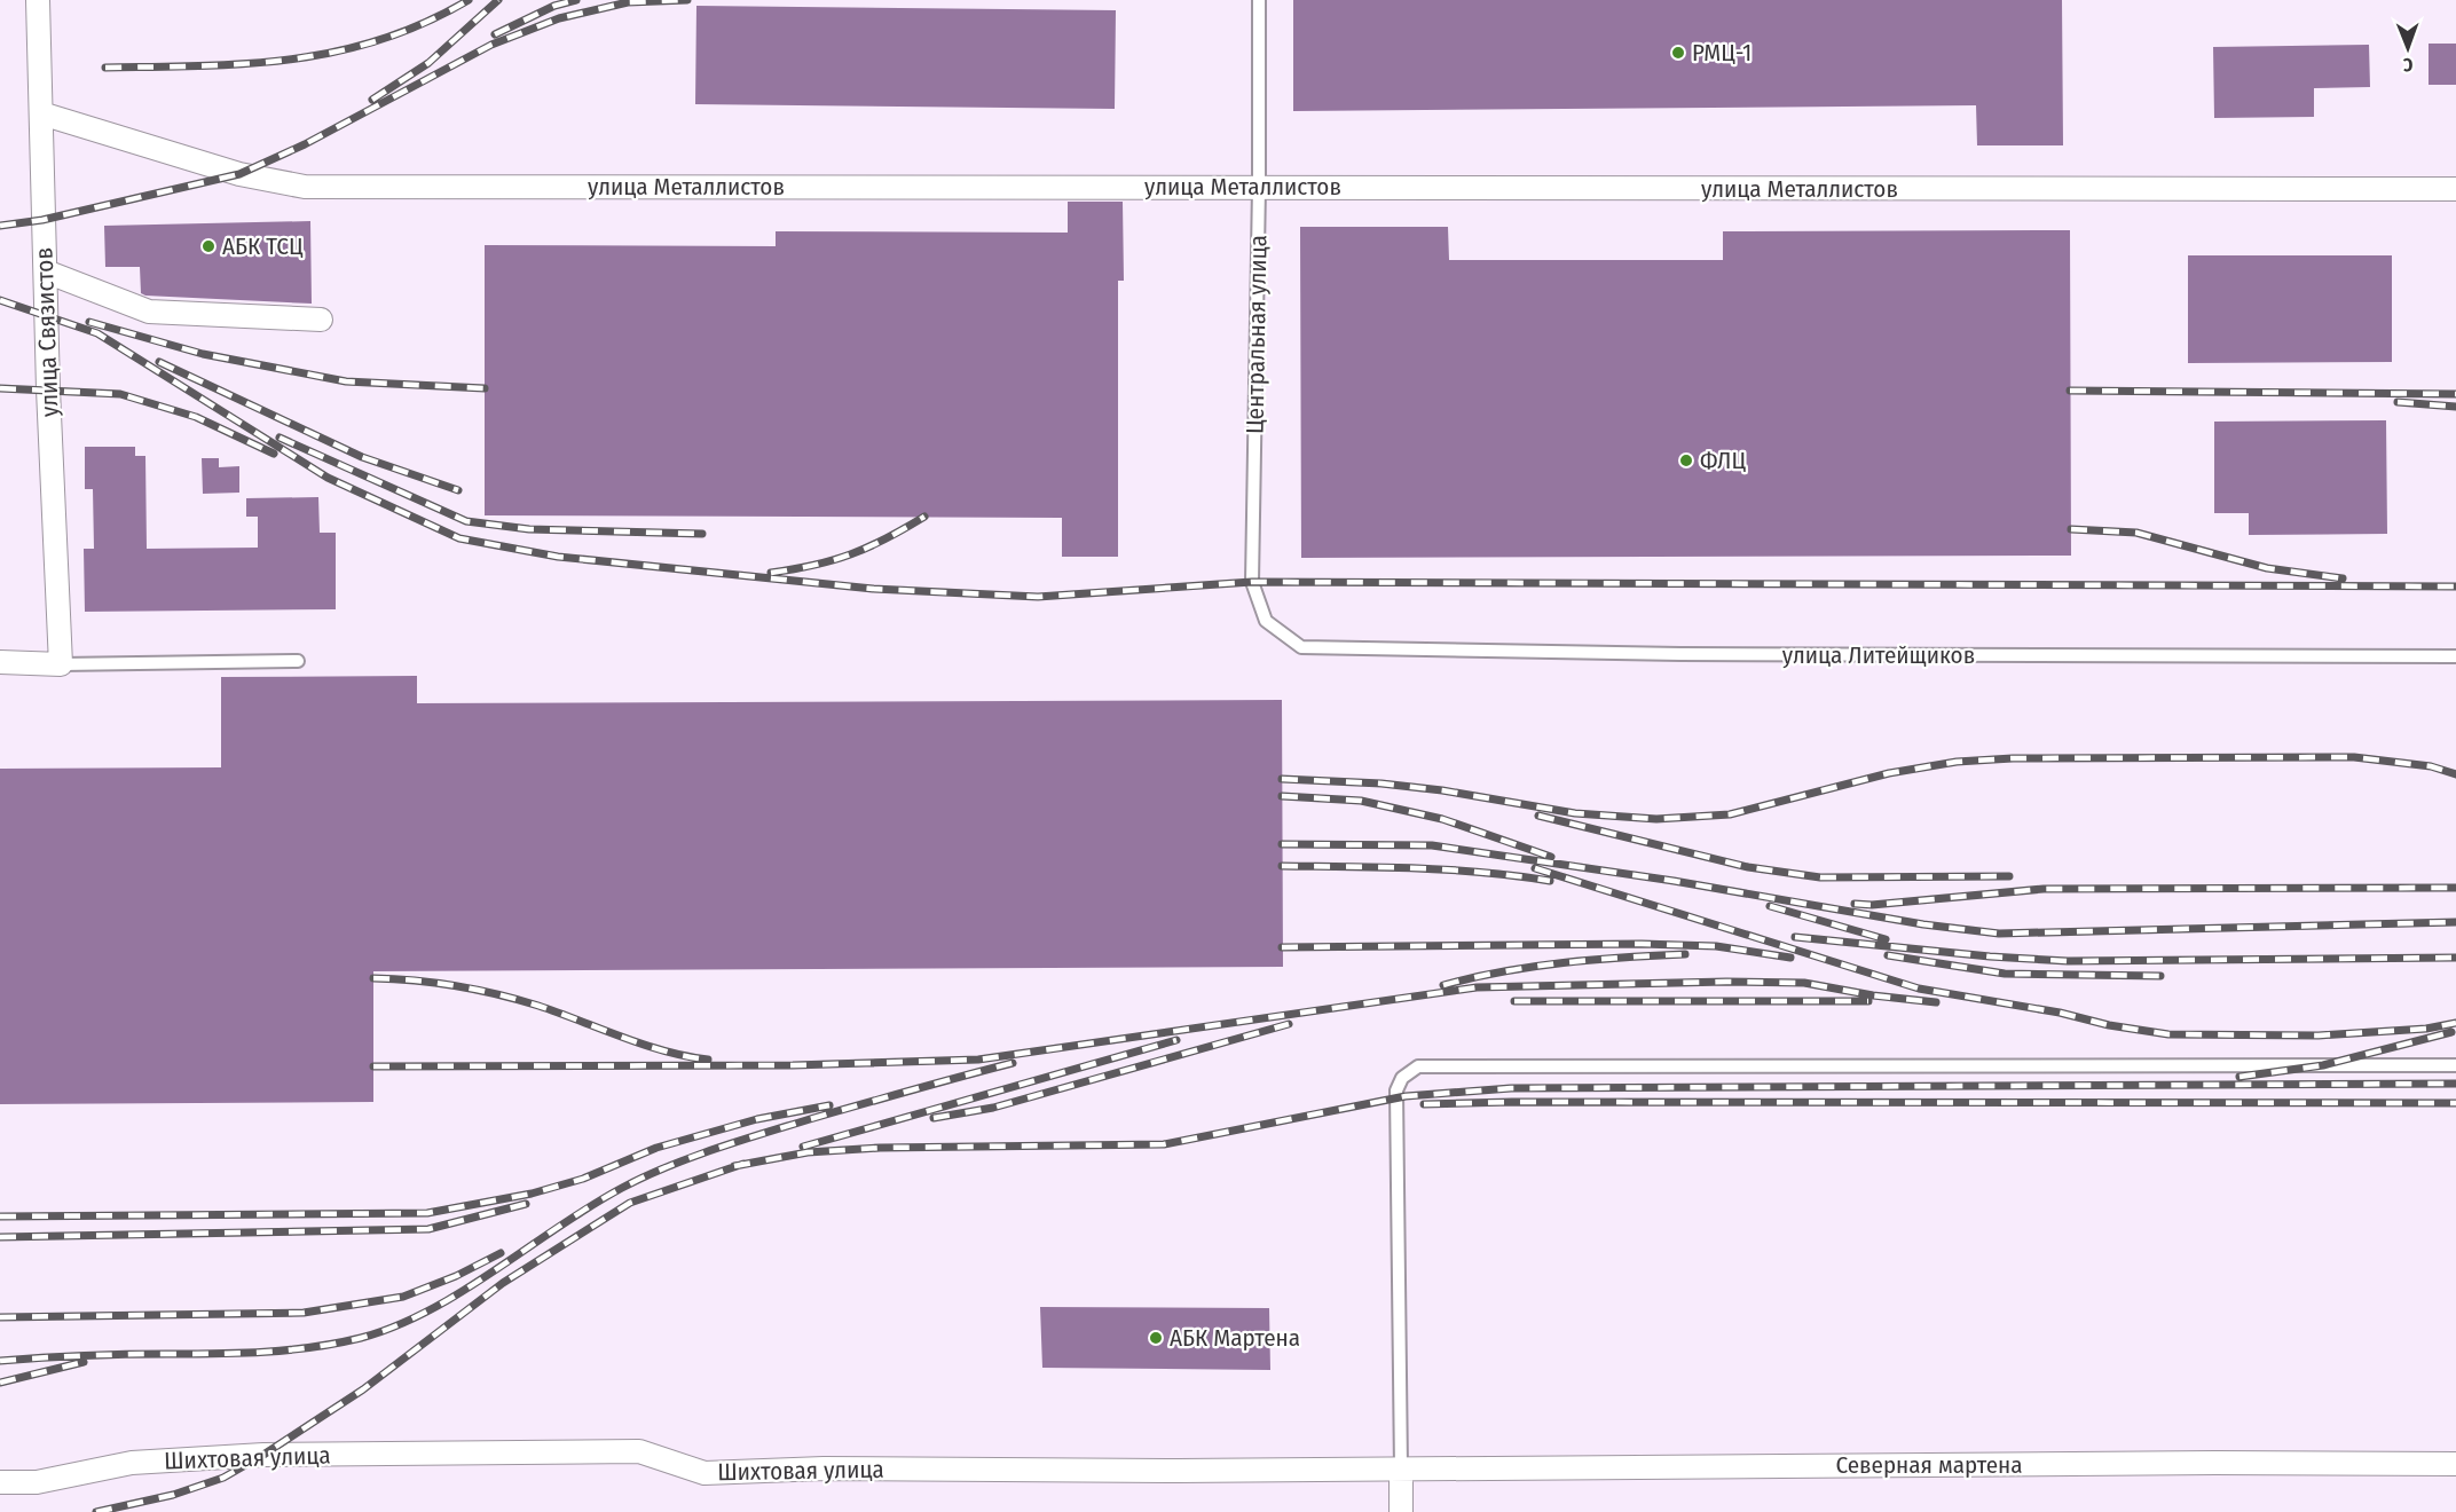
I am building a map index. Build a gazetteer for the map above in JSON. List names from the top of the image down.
{
  "streets": {
    "street": [
      "улица Металлистов",
      "улица Связистов",
      "Шихтовая улица",
      "Северная мартена"
    ],
    "lane": ["Центральная улица", "улица Литейщиков"]
  },
  "crossings": [
    ["улица Металлистов", "улица Связистов"],
    ["улица Металлистов", "Центральная улица"],
    ["Центральная улица", "улица Литейщиков"],
    ["Шихтовая улица", "Северная мартена"]
  ],
  "places": [
    "РМЦ-1",
    "АБК ТСЦ",
    "ФЛЦ",
    "АБК Мартена"
  ],
  "north": "bottom"
}
